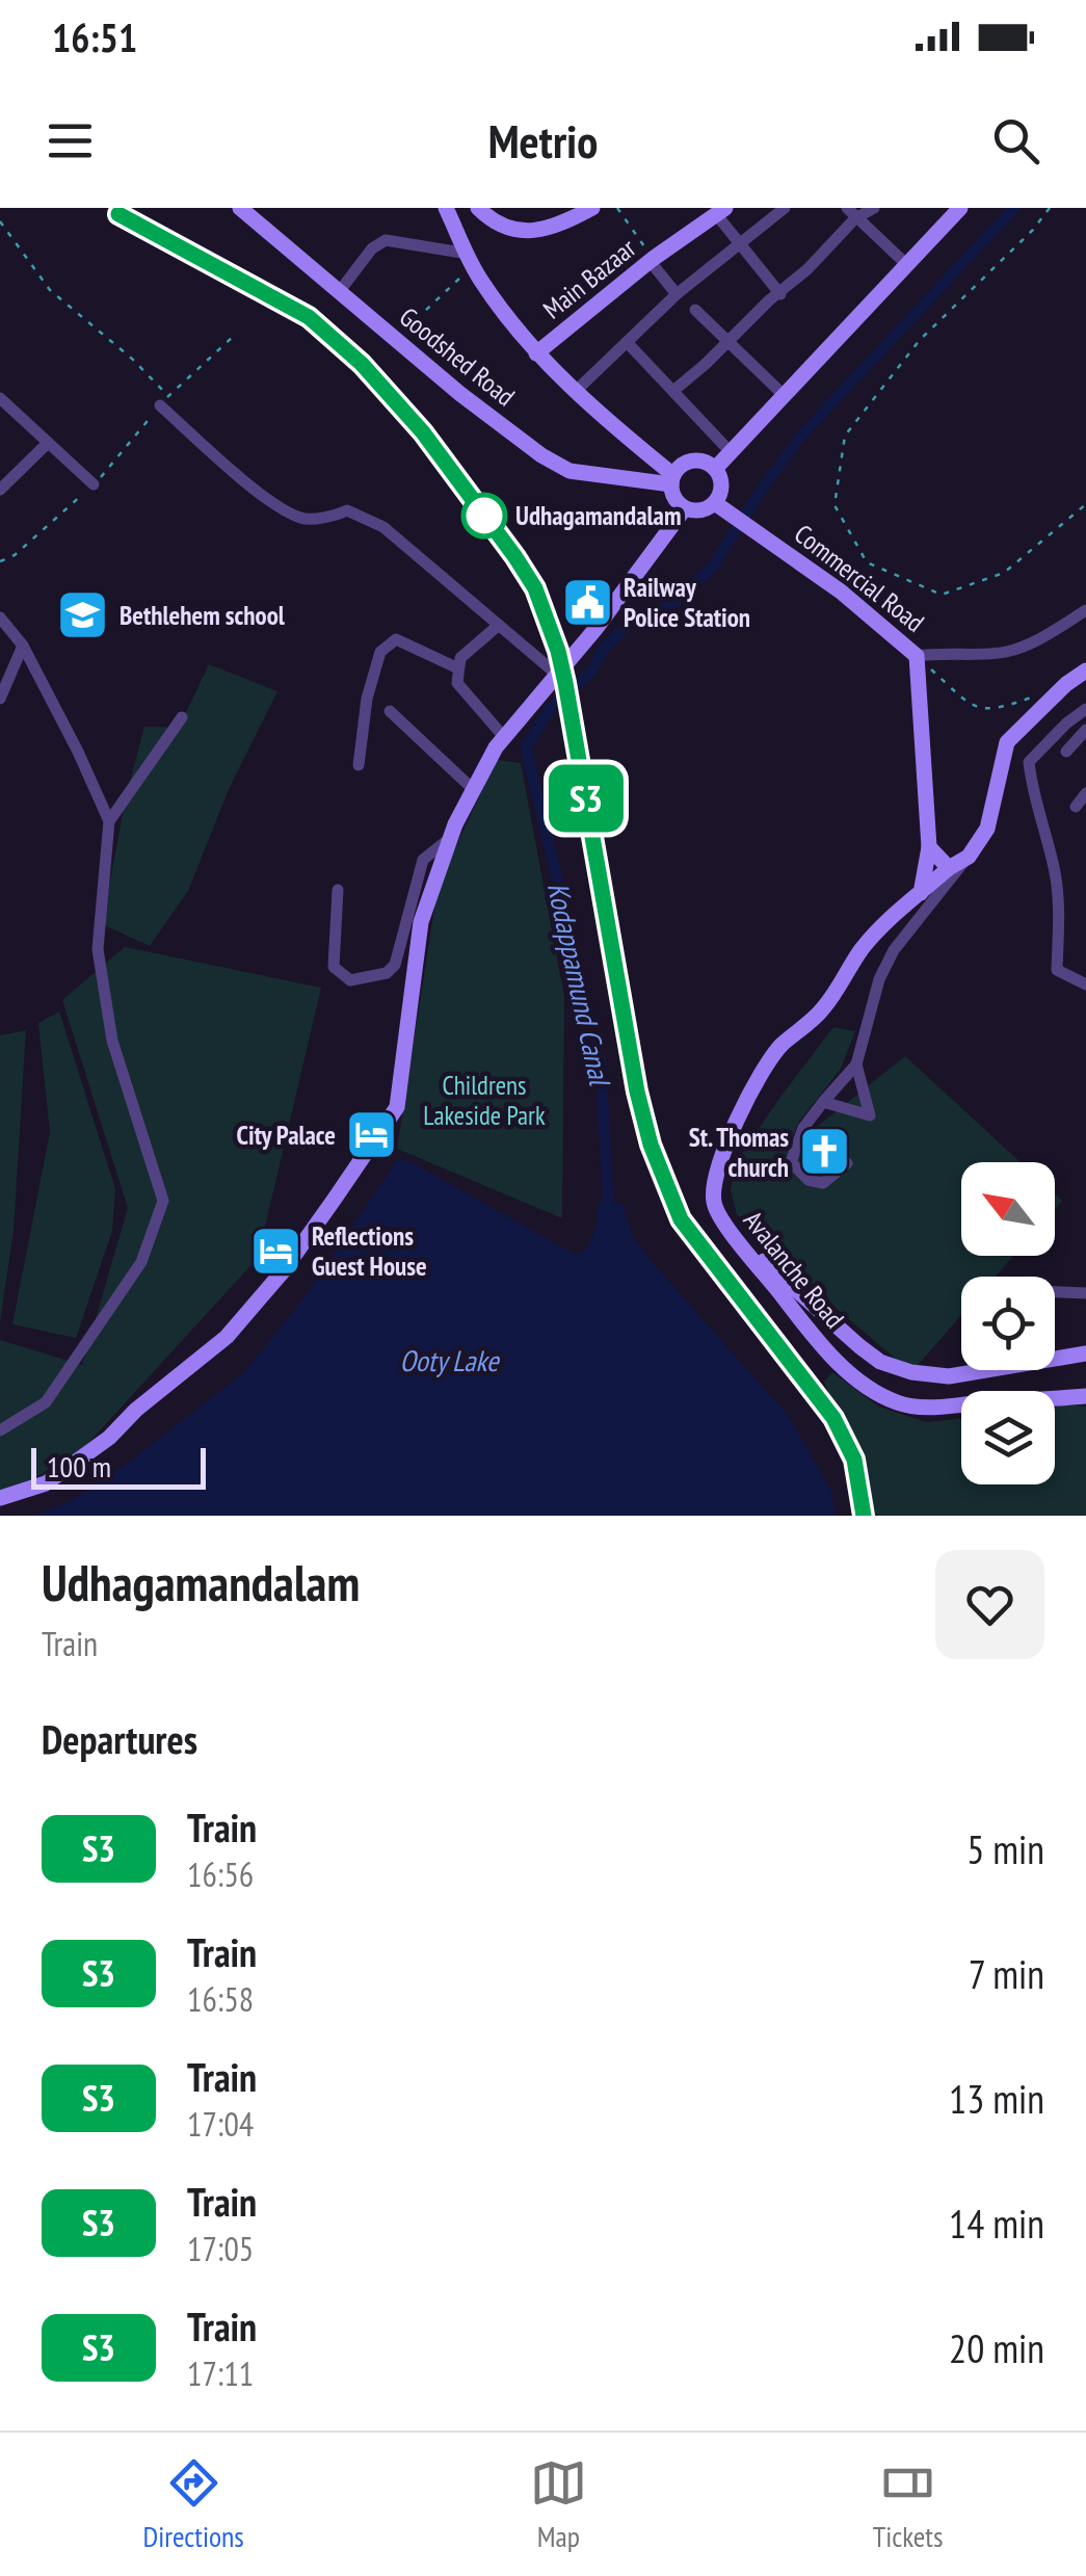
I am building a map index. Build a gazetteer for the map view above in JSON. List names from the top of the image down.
{
  "streets": {
    "street": [
      "Main Bazaar",
      "Goodshed Road",
      "Commercial Road",
      "Avalanche Road"
    ]
  },
  "crossings": [
    ["Goodshed Road", "Commercial Road"],
    ["Commercial Road", "Avalanche Road"]
  ],
  "water": ["Kodappamund Canal", "Ooty Lake"],
  "parks": ["Childrens Lakeside Park"],
  "places": {
    "other": ["Udhagamandalam"],
    "public building": ["Railway Police Station"],
    "school or university": ["Bethlehem school"],
    "hotel": ["City Palace", "Reflections Guest House"],
    "church": ["St. Thomas church"]
  },
  "scale_bar": "100 m",
  "north": "top left",
  "page": {
    "status": "16:51",
    "header": "Metrio",
    "on_map": "S3",
    "scale": "100 m",
    "heading": [
      ["Udhagamandalam", "Train"],
      "Departures"
    ],
    "list": [
      {
        "mark": "S3",
        "name": "Train",
        "note": "16:56",
        "value": "5 min"
      },
      {
        "mark": "S3",
        "name": "Train",
        "note": "16:58",
        "value": "7 min"
      },
      {
        "mark": "S3",
        "name": "Train",
        "note": "17:04",
        "value": "13 min"
      },
      {
        "mark": "S3",
        "name": "Train",
        "note": "17:05",
        "value": "14 min"
      },
      {
        "mark": "S3",
        "name": "Train",
        "note": "17:11",
        "value": "20 min"
      }
    ],
    "tabs": ["Directions", "Map", "Tickets"]
  }
}
